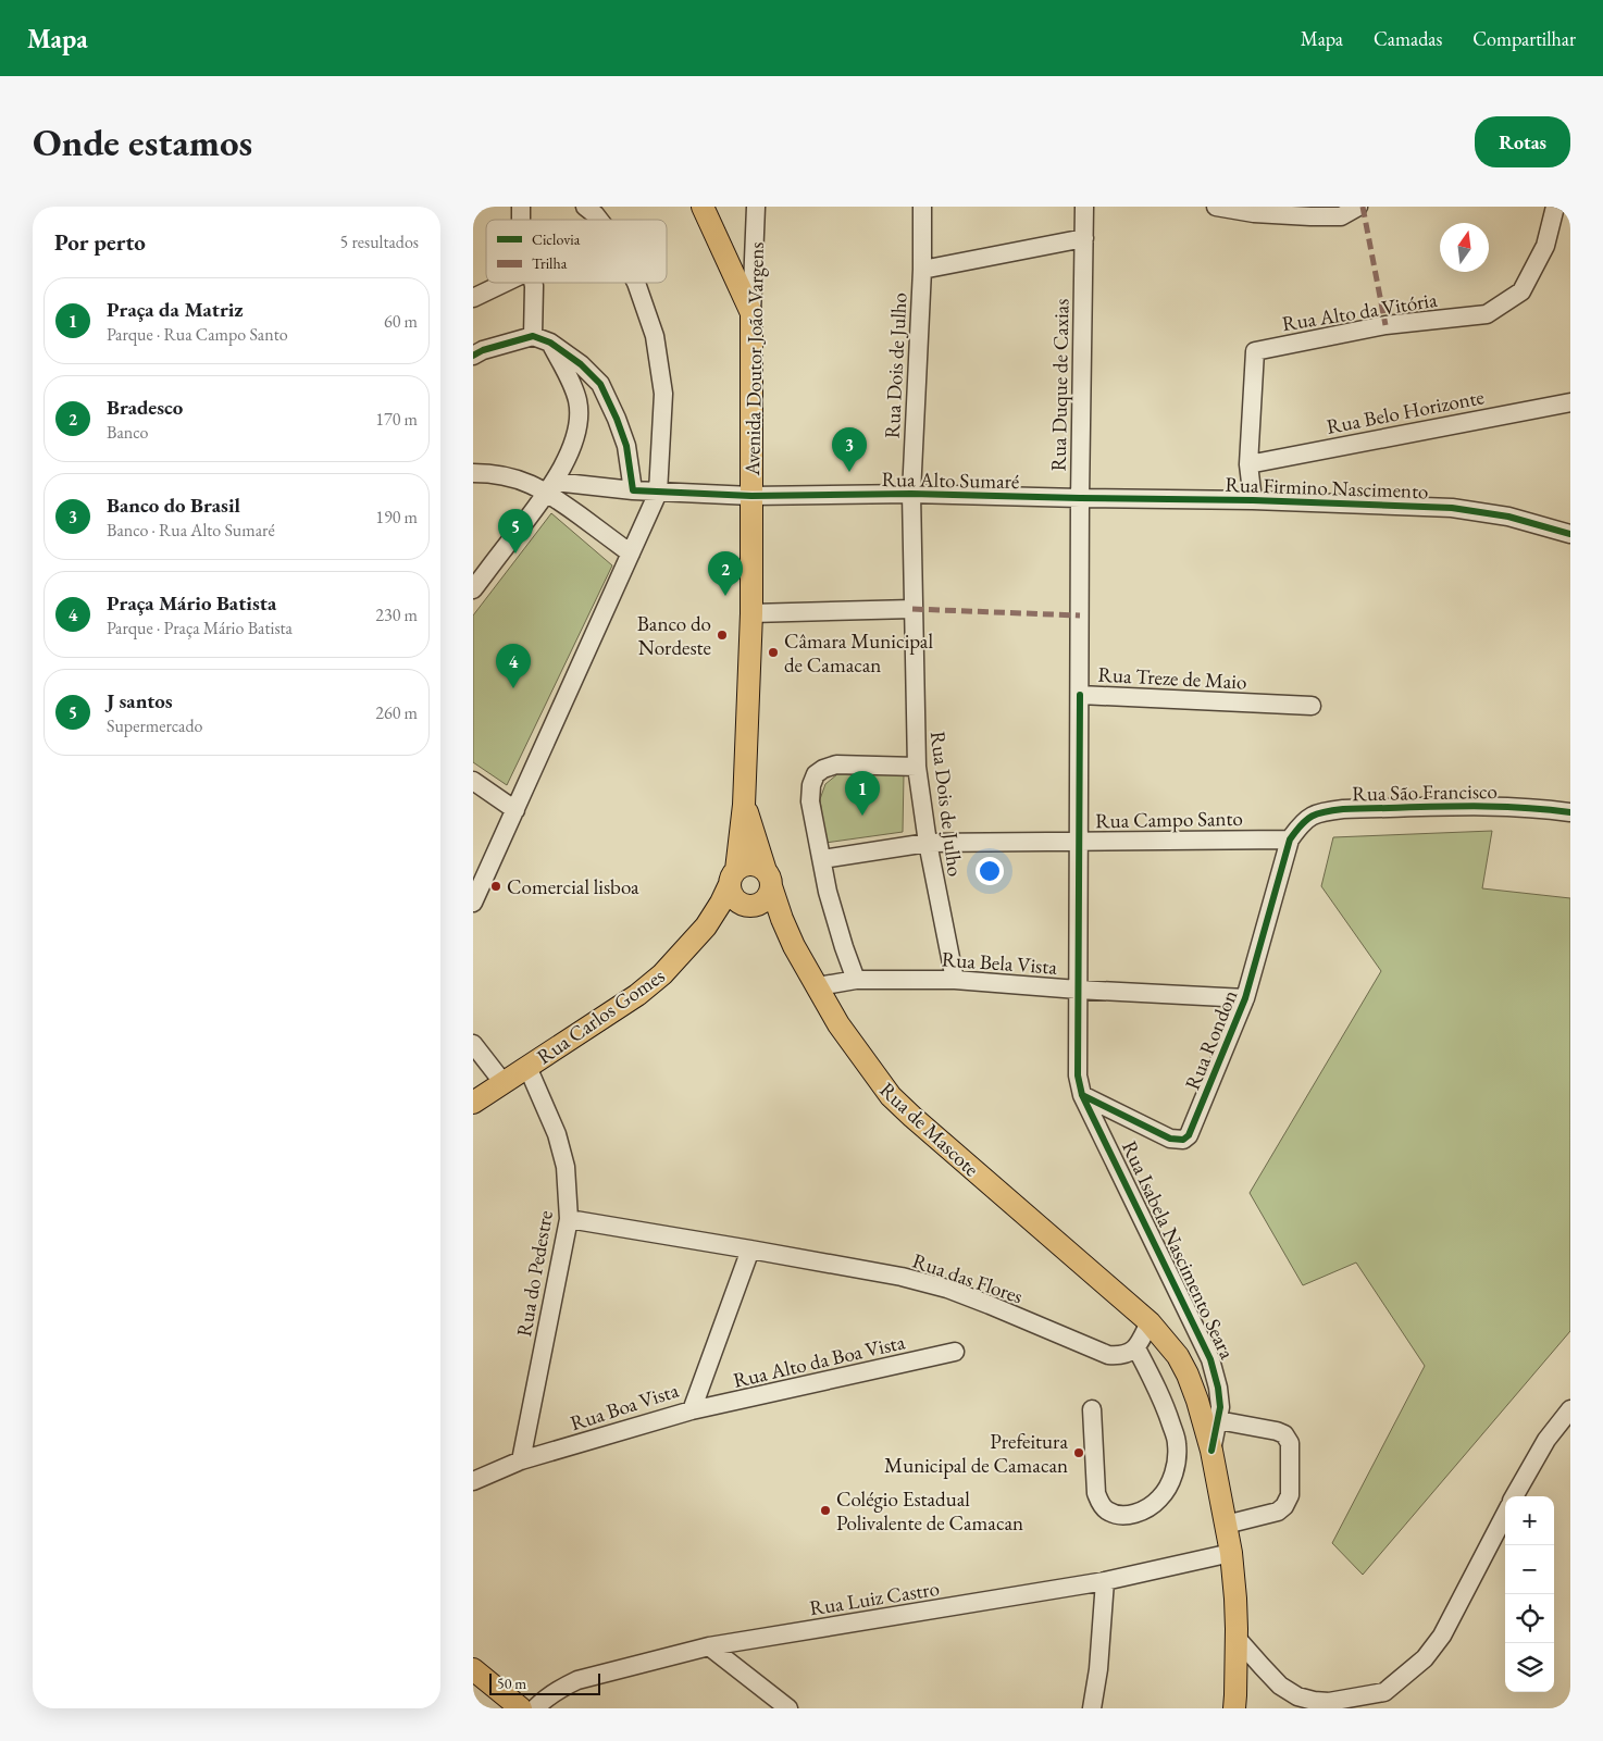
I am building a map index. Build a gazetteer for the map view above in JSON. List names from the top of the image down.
{
  "streets": {
    "main road": ["Avenida Doutor João Vargens", "Rua Carlos Gomes", "Rua de Mascote"],
    "street": [
      "Rua Alto da Vitória",
      "Rua Dois de Julho",
      "Rua Duque de Caxias",
      "Rua Belo Horizonte",
      "Rua Alto Sumaré",
      "Rua Firmino Nascimento",
      "Rua Treze de Maio",
      "Rua São Francisco",
      "Rua Campo Santo",
      "Rua Bela Vista",
      "Rua Rondon",
      "Rua Isabela Nascimento Seara",
      "Rua do Pedestre",
      "Rua das Flores",
      "Rua Alto da Boa Vista",
      "Rua Boa Vista",
      "Rua Luiz Castro"
    ]
  },
  "crossings": [
    ["Rua Alto da Vitória", "Rua Belo Horizonte"],
    ["Rua Alto da Vitória", "Rua Firmino Nascimento"],
    ["Avenida Doutor João Vargens", "Rua Alto Sumaré"],
    ["Avenida Doutor João Vargens", "Rua Carlos Gomes"],
    ["Avenida Doutor João Vargens", "Rua de Mascote"],
    ["Rua Dois de Julho", "Rua Alto Sumaré"],
    ["Rua Dois de Julho", "Rua Campo Santo"],
    ["Rua Dois de Julho", "Rua Bela Vista"],
    ["Rua Duque de Caxias", "Rua Alto Sumaré"],
    ["Rua Duque de Caxias", "Rua Firmino Nascimento"],
    ["Rua Duque de Caxias", "Rua Treze de Maio"],
    ["Rua Alto Sumaré", "Rua Firmino Nascimento"],
    ["Rua Treze de Maio", "Rua Campo Santo"],
    ["Rua Treze de Maio", "Rua Isabela Nascimento Seara"],
    ["Rua São Francisco", "Rua Campo Santo"],
    ["Rua São Francisco", "Rua Rondon"],
    ["Rua Campo Santo", "Rua Rondon"],
    ["Rua Campo Santo", "Rua Isabela Nascimento Seara"],
    ["Rua Bela Vista", "Rua Rondon"],
    ["Rua Bela Vista", "Rua de Mascote"],
    ["Rua Bela Vista", "Rua Isabela Nascimento Seara"],
    ["Rua Carlos Gomes", "Rua de Mascote"],
    ["Rua Carlos Gomes", "Rua do Pedestre"],
    ["Rua Rondon", "Rua Isabela Nascimento Seara"],
    ["Rua de Mascote", "Rua Isabela Nascimento Seara"],
    ["Rua de Mascote", "Rua Luiz Castro"],
    ["Rua do Pedestre", "Rua das Flores"],
    ["Rua do Pedestre", "Rua Boa Vista"],
    ["Rua das Flores", "Rua Boa Vista"],
    ["Rua Alto da Boa Vista", "Rua Boa Vista"]
  ],
  "places": [
    "Banco do Nordeste",
    "Câmara Municipal de Camacan",
    "Comercial lisboa",
    "Prefeitura Municipal de Camacan",
    "Colégio Estadual Polivalente de Camacan"
  ],
  "legend": ["Ciclovia", "Trilha"],
  "scale_bar": "50 m",
  "north": "top",
  "page": {
    "header": "Mapa",
    "nav": ["Mapa", "Camadas", "Compartilhar"],
    "buttons": "Rotas",
    "title": "Onde estamos",
    "heading": ["Por perto", "5 resultados"],
    "list": [
      {
        "mark": "1",
        "name": "Praça da Matriz",
        "note": "Parque · Rua Campo Santo",
        "value": "60 m"
      },
      {
        "mark": "2",
        "name": "Bradesco",
        "note": "Banco",
        "value": "170 m"
      },
      {
        "mark": "3",
        "name": "Banco do Brasil",
        "note": "Banco · Rua Alto Sumaré",
        "value": "190 m"
      },
      {
        "mark": "4",
        "name": "Praça Mário Batista",
        "note": "Parque · Praça Mário Batista",
        "value": "230 m"
      },
      {
        "mark": "5",
        "name": "J santos",
        "note": "Supermercado",
        "value": "260 m"
      }
    ],
    "pins": [
      "3",
      "5",
      "2",
      "4",
      "1"
    ],
    "map_buttons": ["+", "−"],
    "scale": "50 m"
  }
}
